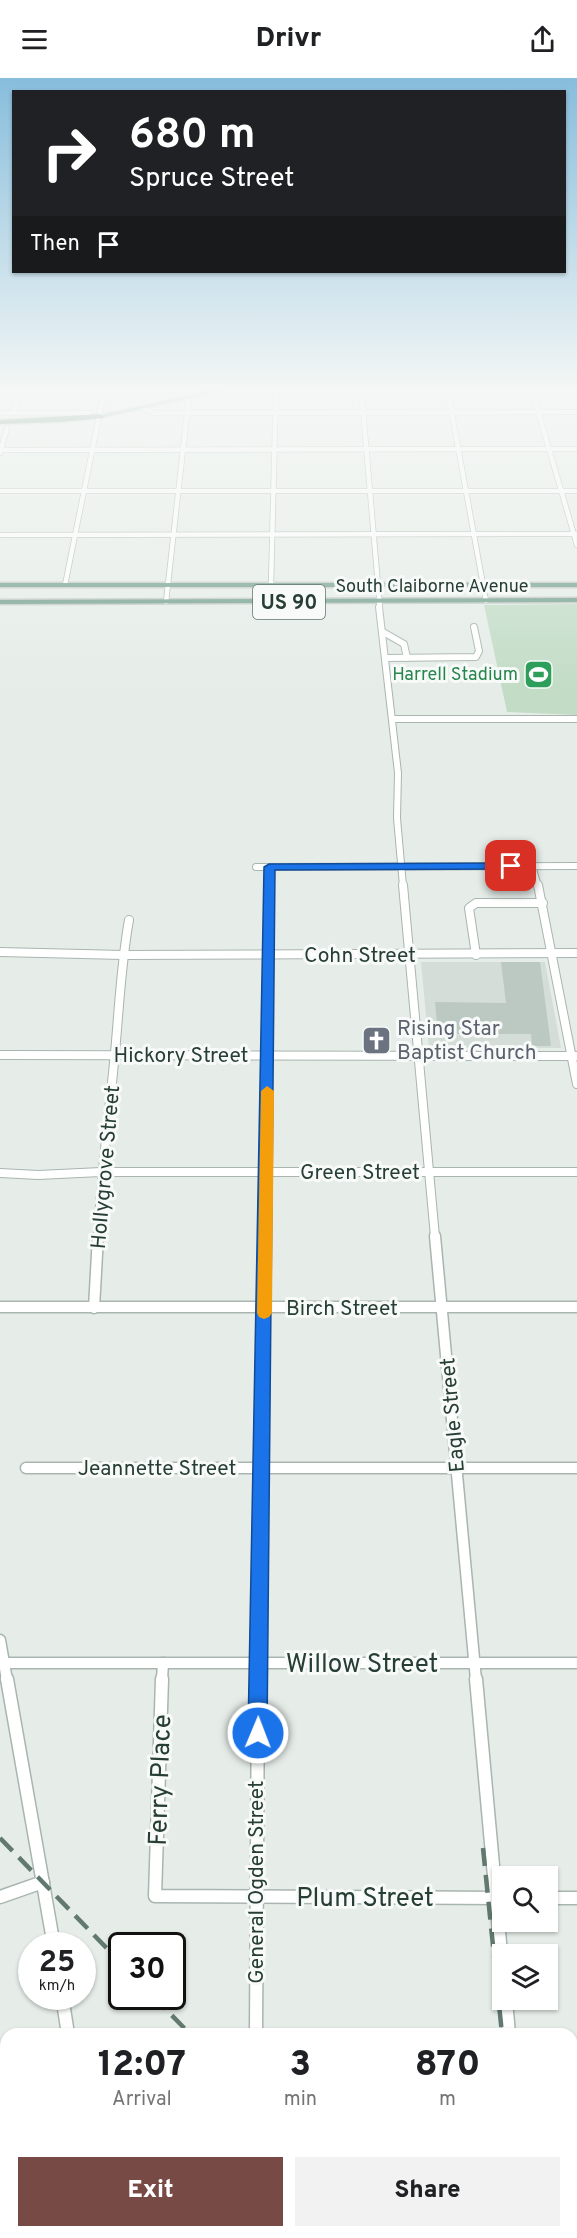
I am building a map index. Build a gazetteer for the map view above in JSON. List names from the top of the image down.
{
  "streets": {
    "main road": ["South Claiborne Avenue", "US 90"],
    "street": [
      "Cohn Street",
      "Hickory Street",
      "Hollygrove Street",
      "Green Street",
      "Birch Street",
      "Eagle Street",
      "Jeannette Street",
      "Willow Street",
      "Ferry Place",
      "General Ogden Street",
      "Plum Street"
    ]
  },
  "crossings": [
    ["Cohn Street", "Hollygrove Street"],
    ["Cohn Street", "Eagle Street"],
    ["Cohn Street", "General Ogden Street"],
    ["Hickory Street", "Hollygrove Street"],
    ["Hickory Street", "Eagle Street"],
    ["Hickory Street", "General Ogden Street"],
    ["Hollygrove Street", "Green Street"],
    ["Hollygrove Street", "Birch Street"],
    ["Green Street", "Eagle Street"],
    ["Green Street", "General Ogden Street"],
    ["Birch Street", "Eagle Street"],
    ["Birch Street", "General Ogden Street"],
    ["Eagle Street", "Jeannette Street"],
    ["Eagle Street", "Willow Street"],
    ["Jeannette Street", "General Ogden Street"],
    ["Willow Street", "Ferry Place"],
    ["Willow Street", "General Ogden Street"],
    ["Ferry Place", "Plum Street"],
    ["General Ogden Street", "Plum Street"]
  ],
  "places": {
    "sports": ["Harrell Stadium"],
    "church": ["Rising Star Baptist Church"]
  },
  "page": {
    "header": "Drivr",
    "turn": ["680 m", "Spruce Street"],
    "then": "Then",
    "speed": "25 km/h",
    "limit": "30",
    "eta": [
      "12:07",
      "Arrival",
      "3",
      "min",
      "870",
      "m"
    ],
    "buttons": ["Exit", "Share"]
  }
}
